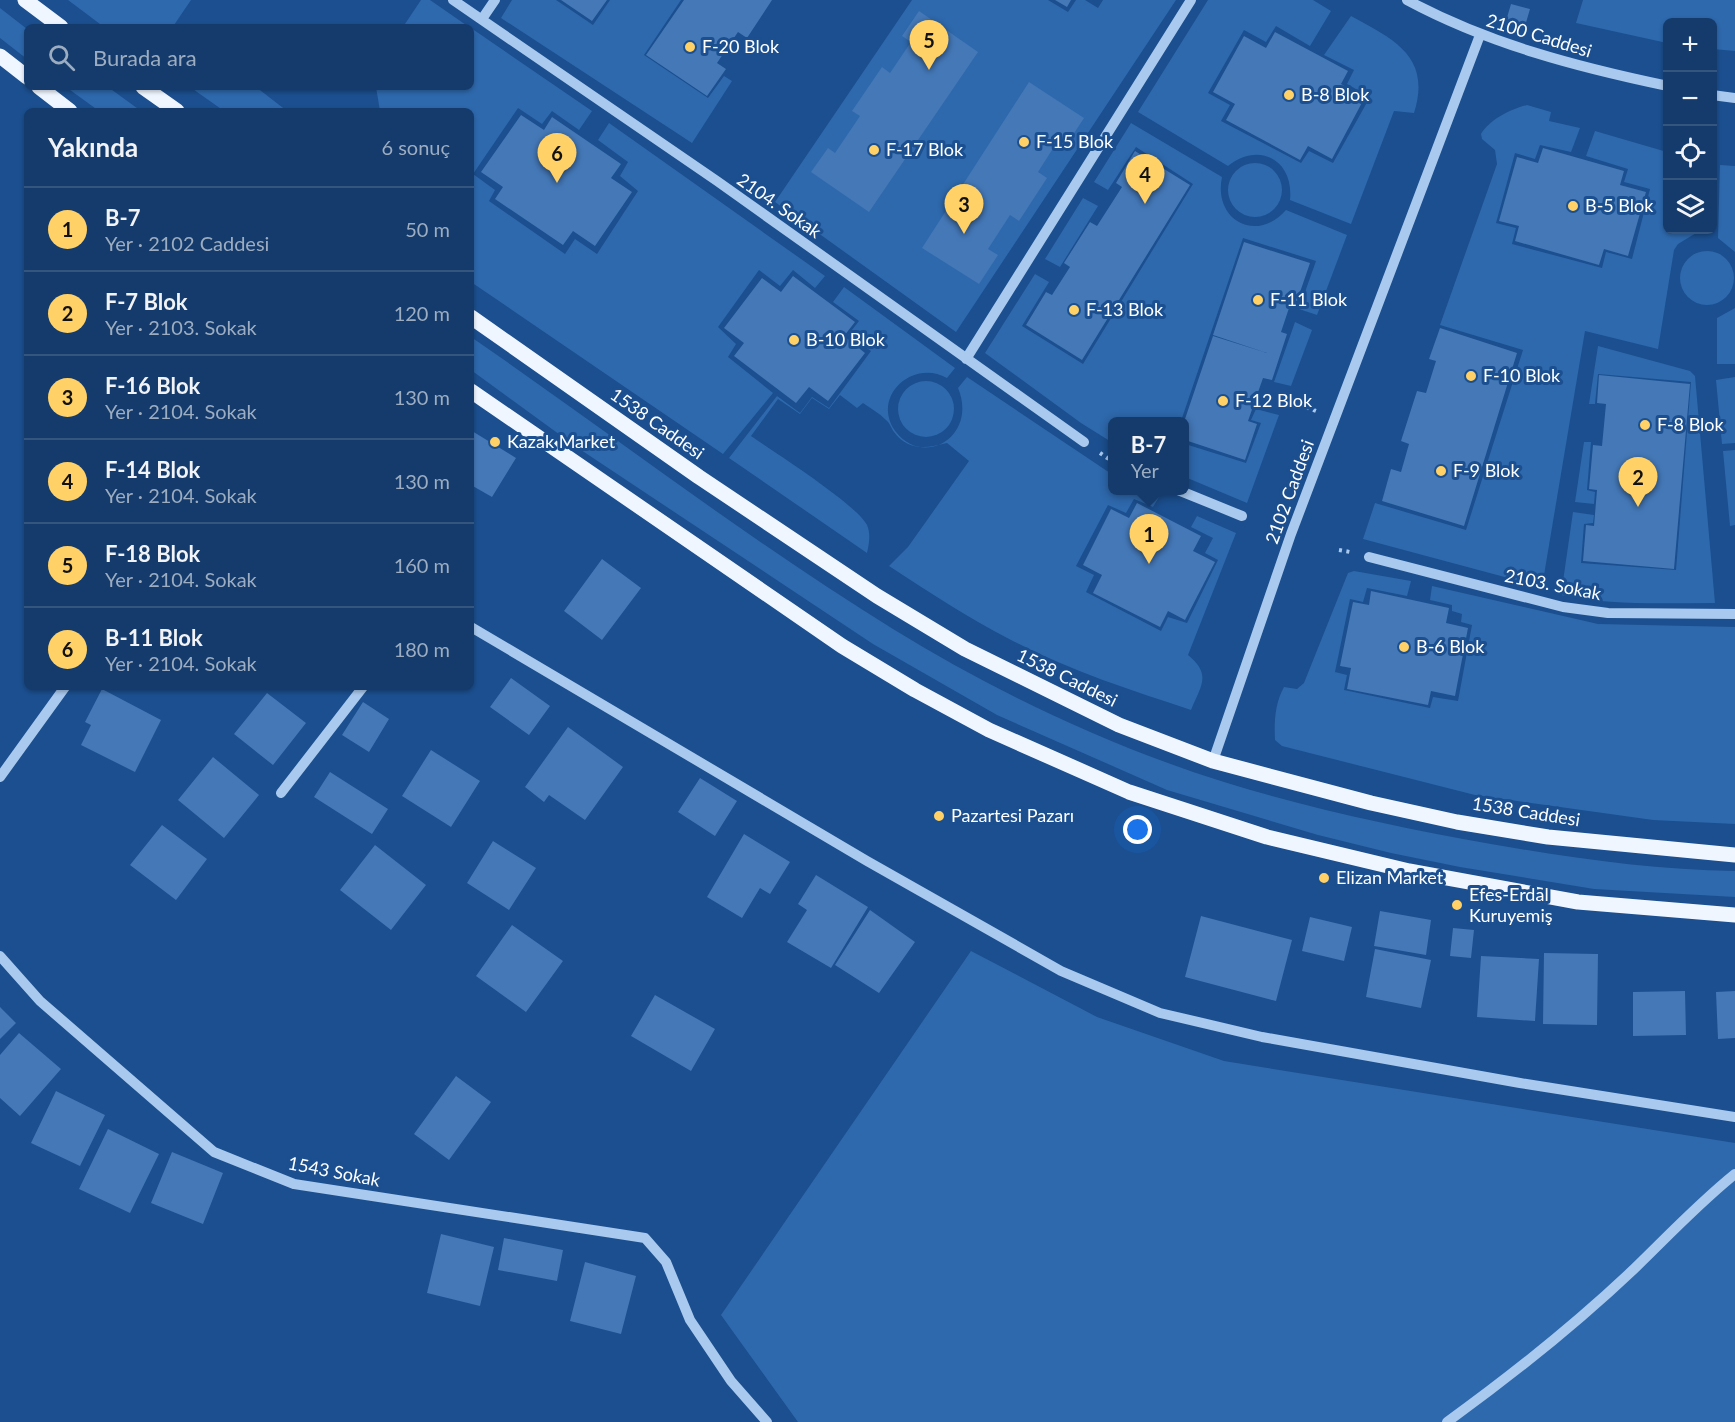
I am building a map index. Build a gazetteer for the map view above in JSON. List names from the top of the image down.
{
  "streets": {
    "main road": ["1538 Caddesi"],
    "street": [
      "2100 Caddesi",
      "2104. Sokak",
      "2102 Caddesi",
      "2103. Sokak",
      "1543 Sokak"
    ]
  },
  "crossings": [
    ["2100 Caddesi", "2102 Caddesi"],
    ["1538 Caddesi", "2102 Caddesi"]
  ],
  "places": [
    "F-20 Blok",
    "B-8 Blok",
    "F-15 Blok",
    "F-17 Blok",
    "B-5 Blok",
    "F-11 Blok",
    "F-13 Blok",
    "B-10 Blok",
    "F-10 Blok",
    "F-12 Blok",
    "F-8 Blok",
    "Kazak Market",
    "F-9 Blok",
    "B-6 Blok",
    "Pazartesi Pazarı",
    "Elizan Market",
    "Efes-Erdal Kuruyemiş"
  ],
  "page": {
    "map_buttons": ["+", "−"],
    "pins": [
      "5",
      "6",
      "4",
      "3",
      "2",
      "1"
    ],
    "search": "Burada ara",
    "heading": ["Yakında", "6 sonuç"],
    "list": [
      {
        "mark": "1",
        "name": "B-7",
        "note": "Yer · 2102 Caddesi",
        "value": "50 m"
      },
      {
        "mark": "2",
        "name": "F-7 Blok",
        "note": "Yer · 2103. Sokak",
        "value": "120 m"
      },
      {
        "mark": "3",
        "name": "F-16 Blok",
        "note": "Yer · 2104. Sokak",
        "value": "130 m"
      },
      {
        "mark": "4",
        "name": "F-14 Blok",
        "note": "Yer · 2104. Sokak",
        "value": "130 m"
      },
      {
        "mark": "5",
        "name": "F-18 Blok",
        "note": "Yer · 2104. Sokak",
        "value": "160 m"
      },
      {
        "mark": "6",
        "name": "B-11 Blok",
        "note": "Yer · 2104. Sokak",
        "value": "180 m"
      }
    ],
    "popup": ["B-7", "Yer"]
  }
}
